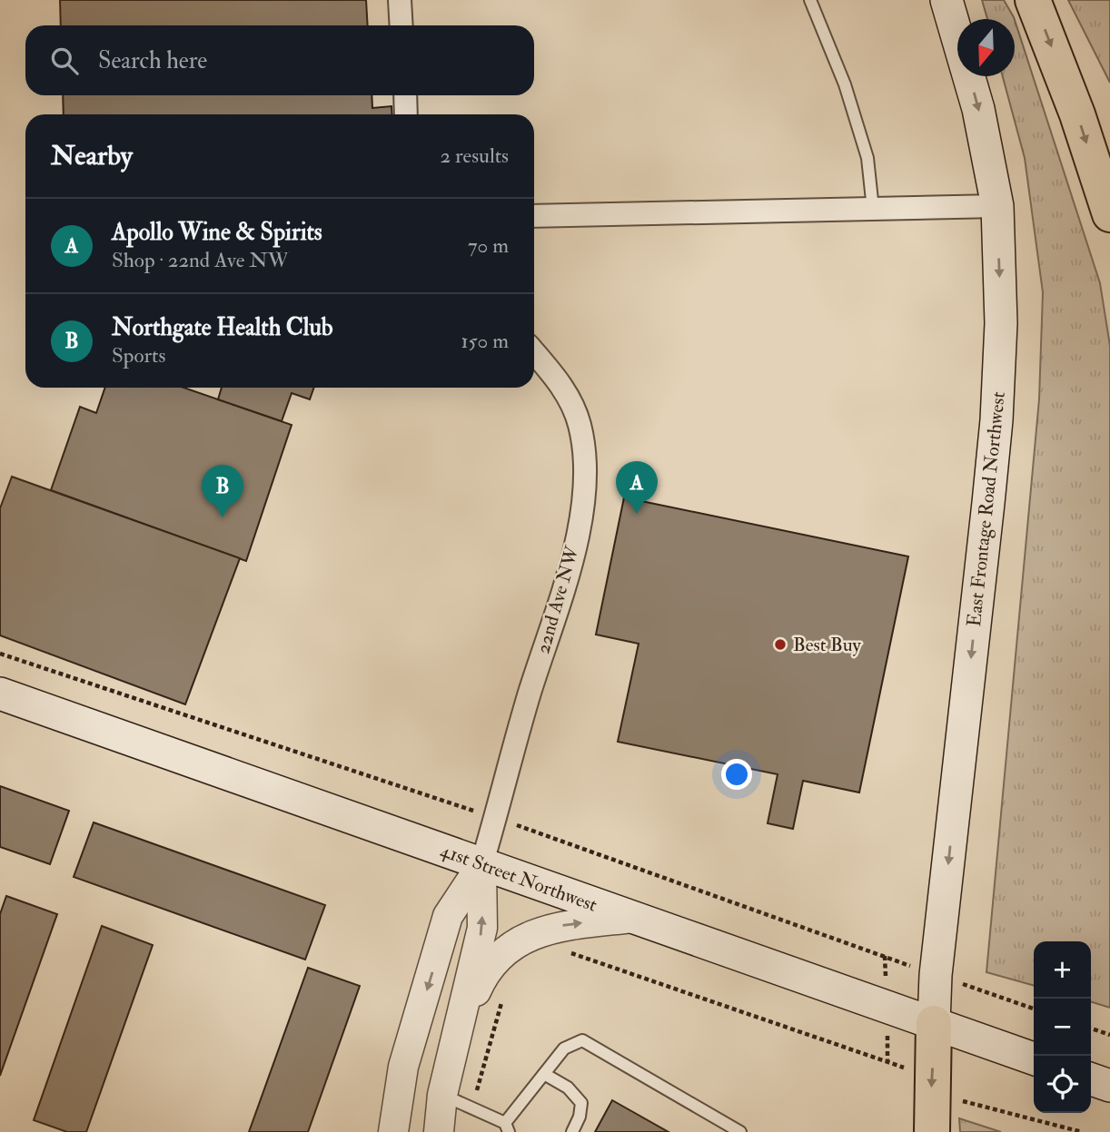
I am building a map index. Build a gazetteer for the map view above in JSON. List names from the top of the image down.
{
  "streets": {
    "main road": ["East Frontage Road Northwest", "41st Street Northwest"],
    "street": ["22nd Ave NW"]
  },
  "crossings": [
    ["East Frontage Road Northwest", "41st Street Northwest"],
    ["22nd Ave NW", "41st Street Northwest"]
  ],
  "one_way": ["East Frontage Road Northwest"],
  "places": ["Best Buy"],
  "north": "bottom",
  "page": {
    "search": "Search here",
    "heading": ["Nearby", "2 results"],
    "list": [
      {
        "mark": "A",
        "name": "Apollo Wine & Spirits",
        "note": "Shop · 22nd Ave NW",
        "value": "70 m"
      },
      {
        "mark": "B",
        "name": "Northgate Health Club",
        "note": "Sports",
        "value": "150 m"
      }
    ],
    "pins": ["A", "B"],
    "map_buttons": ["+", "−"]
  }
}
